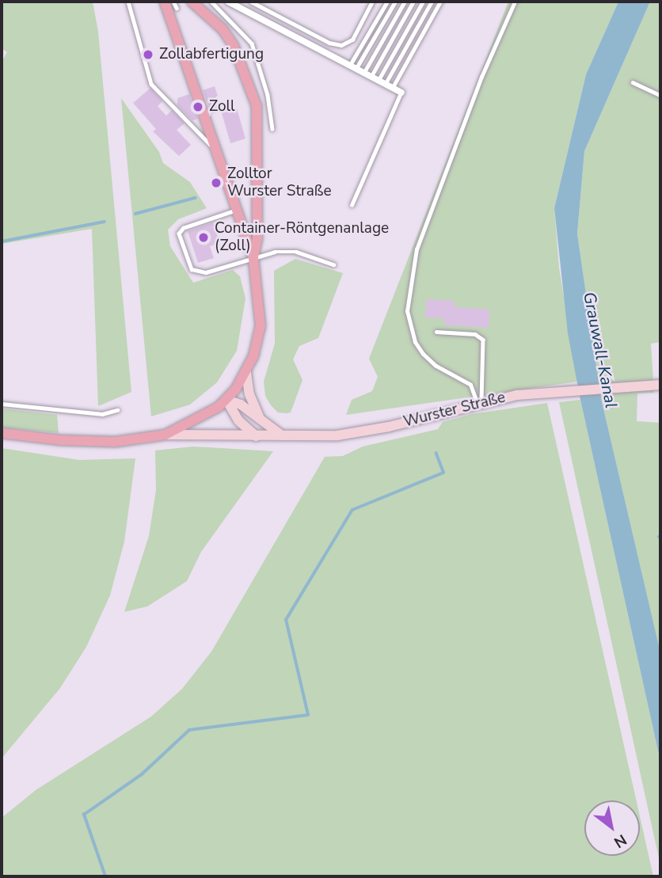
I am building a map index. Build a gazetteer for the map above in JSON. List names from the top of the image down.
{
  "streets": {
    "main road": ["Wurster Straße"]
  },
  "water": ["Grauwall-Kanal"],
  "places": [
    "Zollabfertigung",
    "Zoll",
    "Zolltor Wurster Straße",
    "Container-Röntgenanlage (Zoll)"
  ],
  "north": "bottom right"
}
